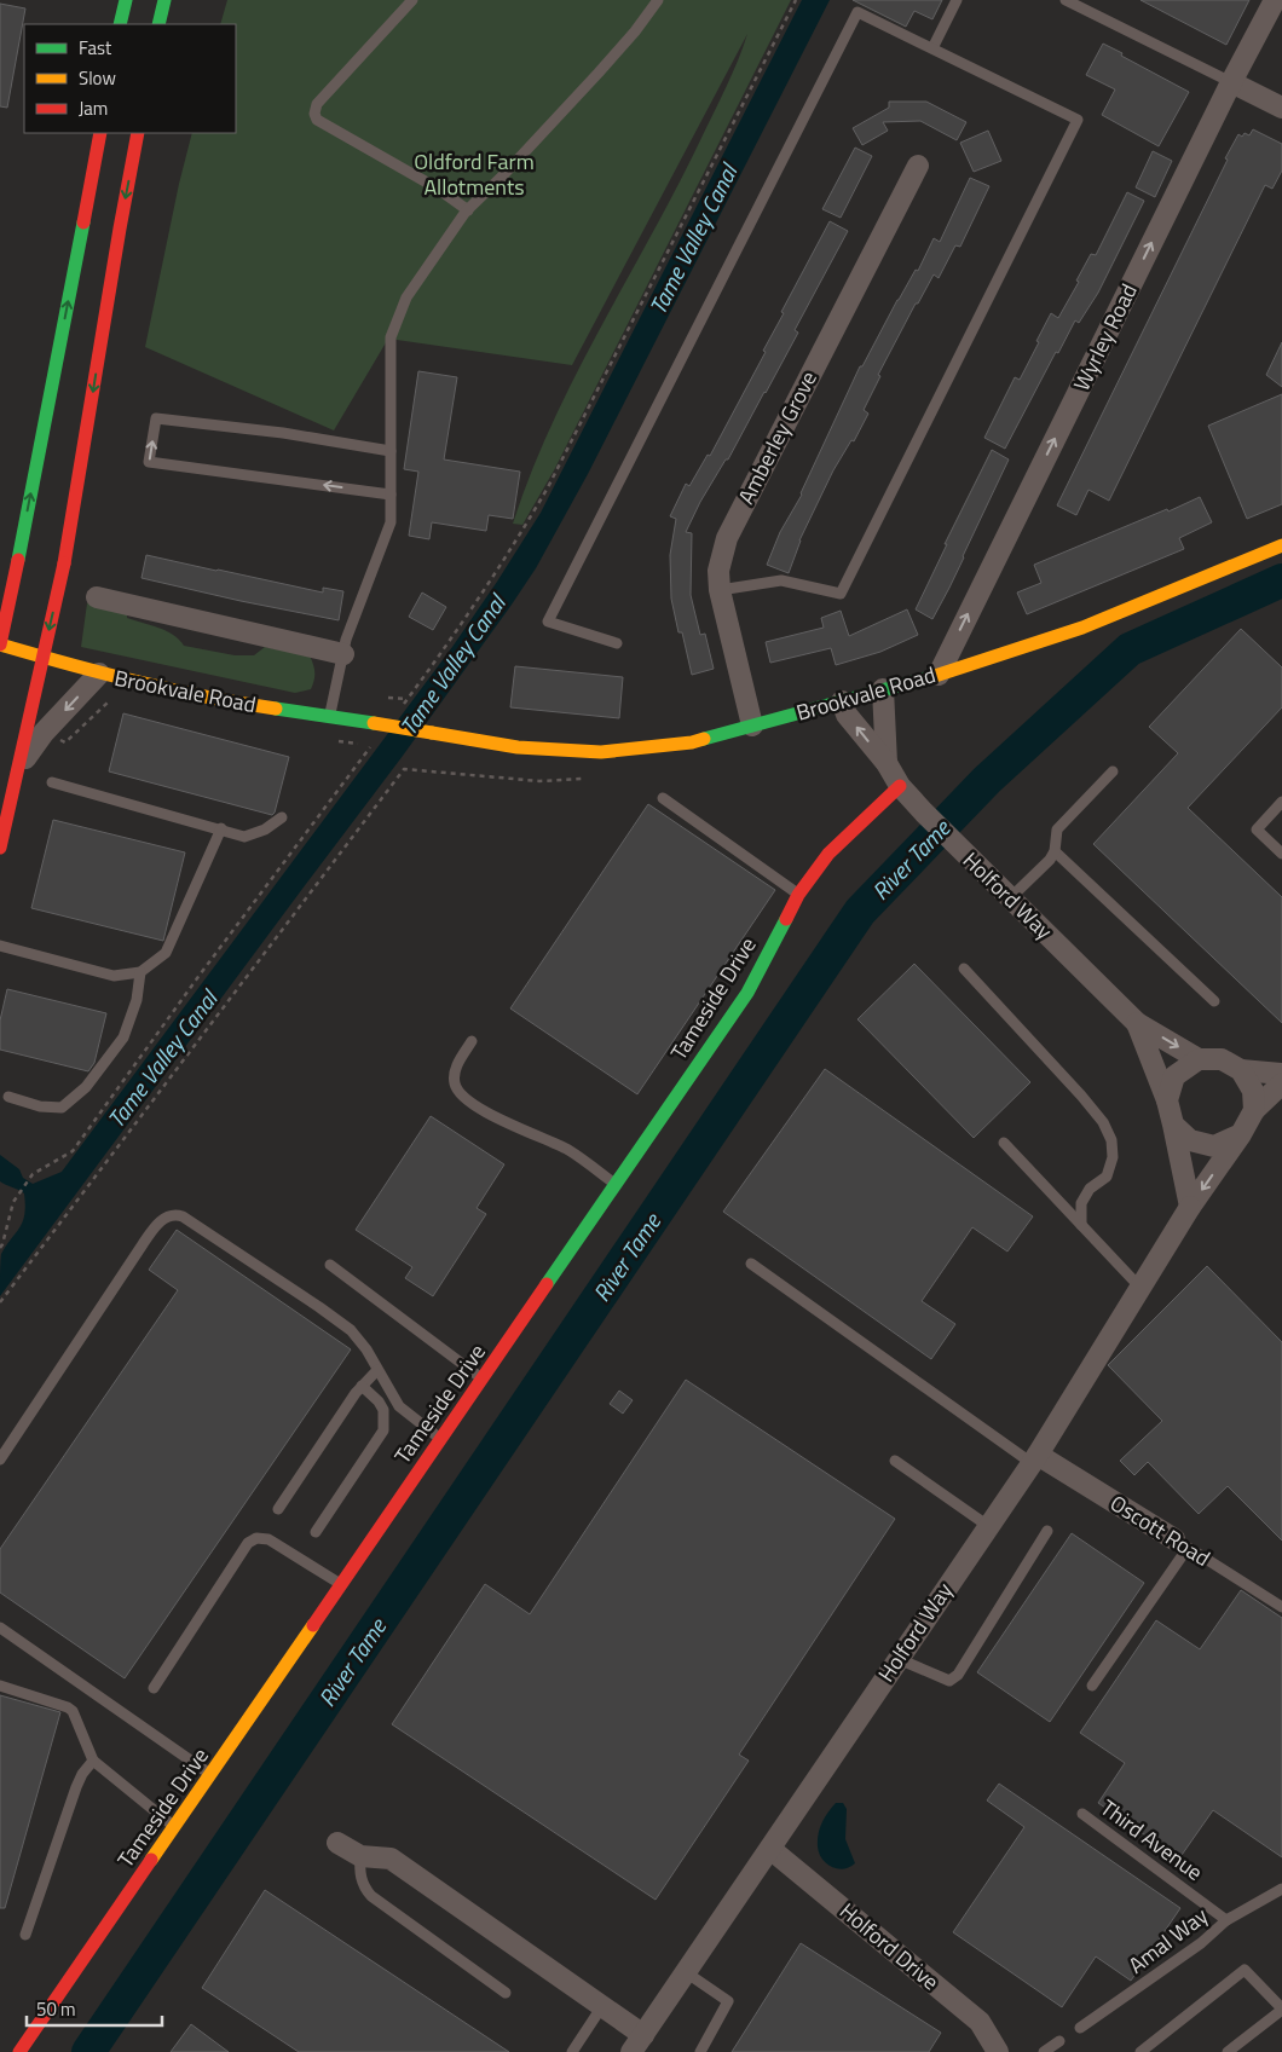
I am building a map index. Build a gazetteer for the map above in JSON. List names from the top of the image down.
{
  "streets": {
    "main road": ["Brookvale Road", "Tameside Drive"],
    "street": [
      "Wyrley Road",
      "Amberley Grove",
      "Holford Way",
      "Oscott Road",
      "Holford Drive"
    ],
    "lane": ["Third Avenue", "Amal Way"]
  },
  "crossings": [
    ["Wyrley Road", "Brookvale Road"],
    ["Amberley Grove", "Brookvale Road"],
    ["Brookvale Road", "Holford Way"],
    ["Holford Way", "Tameside Drive"],
    ["Holford Way", "Oscott Road"],
    ["Holford Way", "Holford Drive"],
    ["Third Avenue", "Amal Way"]
  ],
  "one_way": ["Wyrley Road"],
  "water": ["Tame Valley Canal", "River Tame"],
  "parks": ["Oldford Farm Allotments"],
  "legend": ["Fast", "Slow", "Jam"],
  "scale_bar": "50 m"
}
